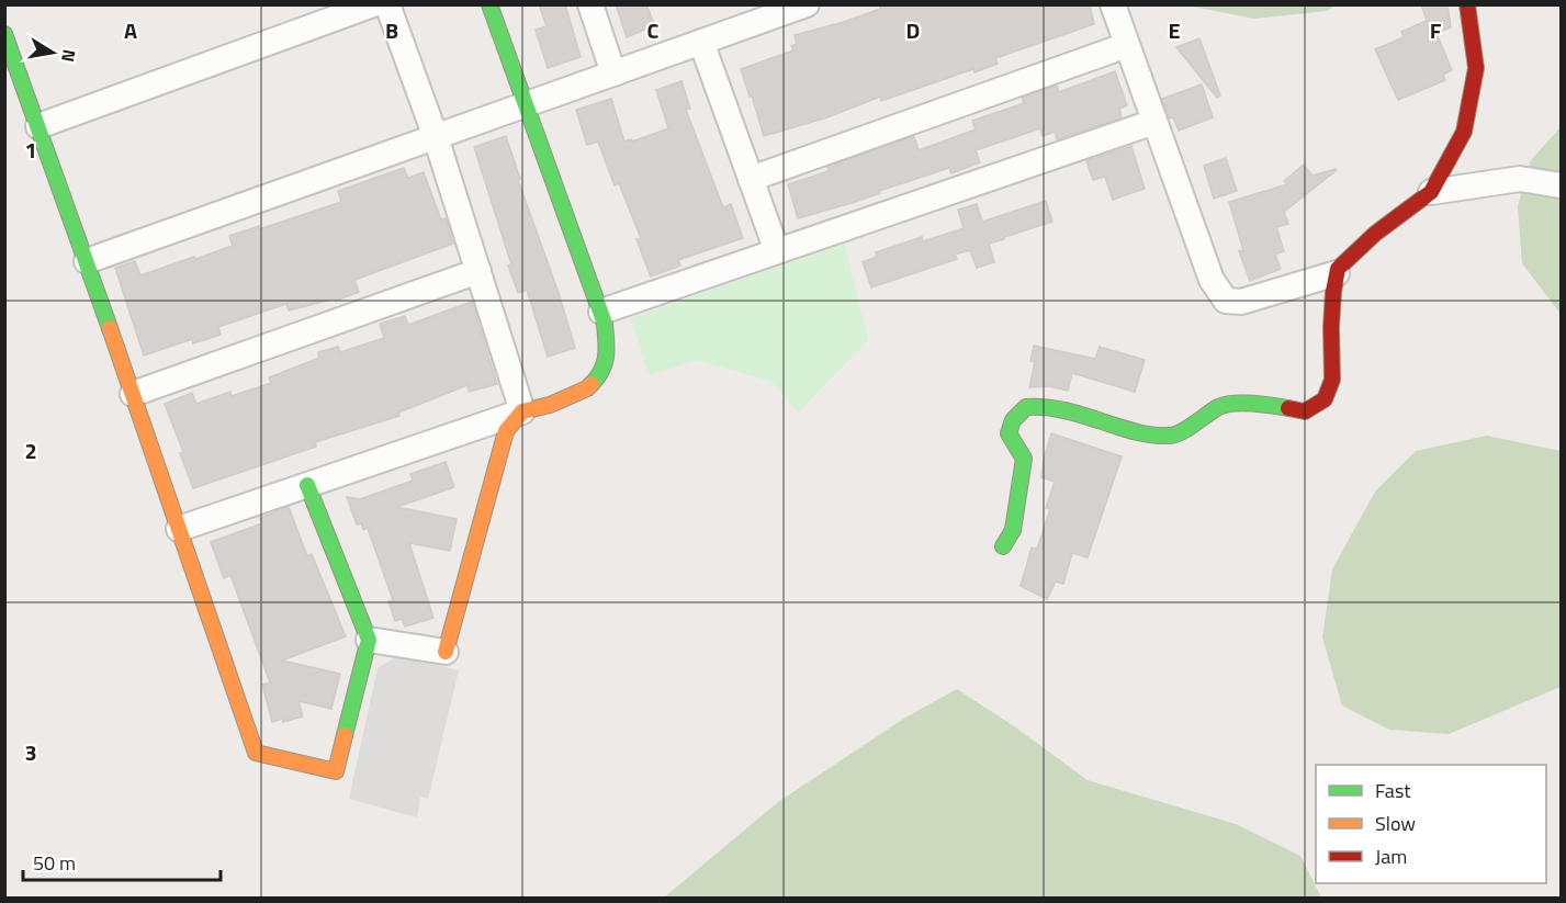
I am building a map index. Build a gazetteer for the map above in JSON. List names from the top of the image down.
{
  "legend": ["Fast", "Slow", "Jam"],
  "scale_bar": "50 m",
  "north": "right",
  "grid": {
    "columns": [
      "A",
      "B",
      "C",
      "D",
      "E",
      "F"
    ],
    "rows": ["1", "2", "3"]
  }
}
